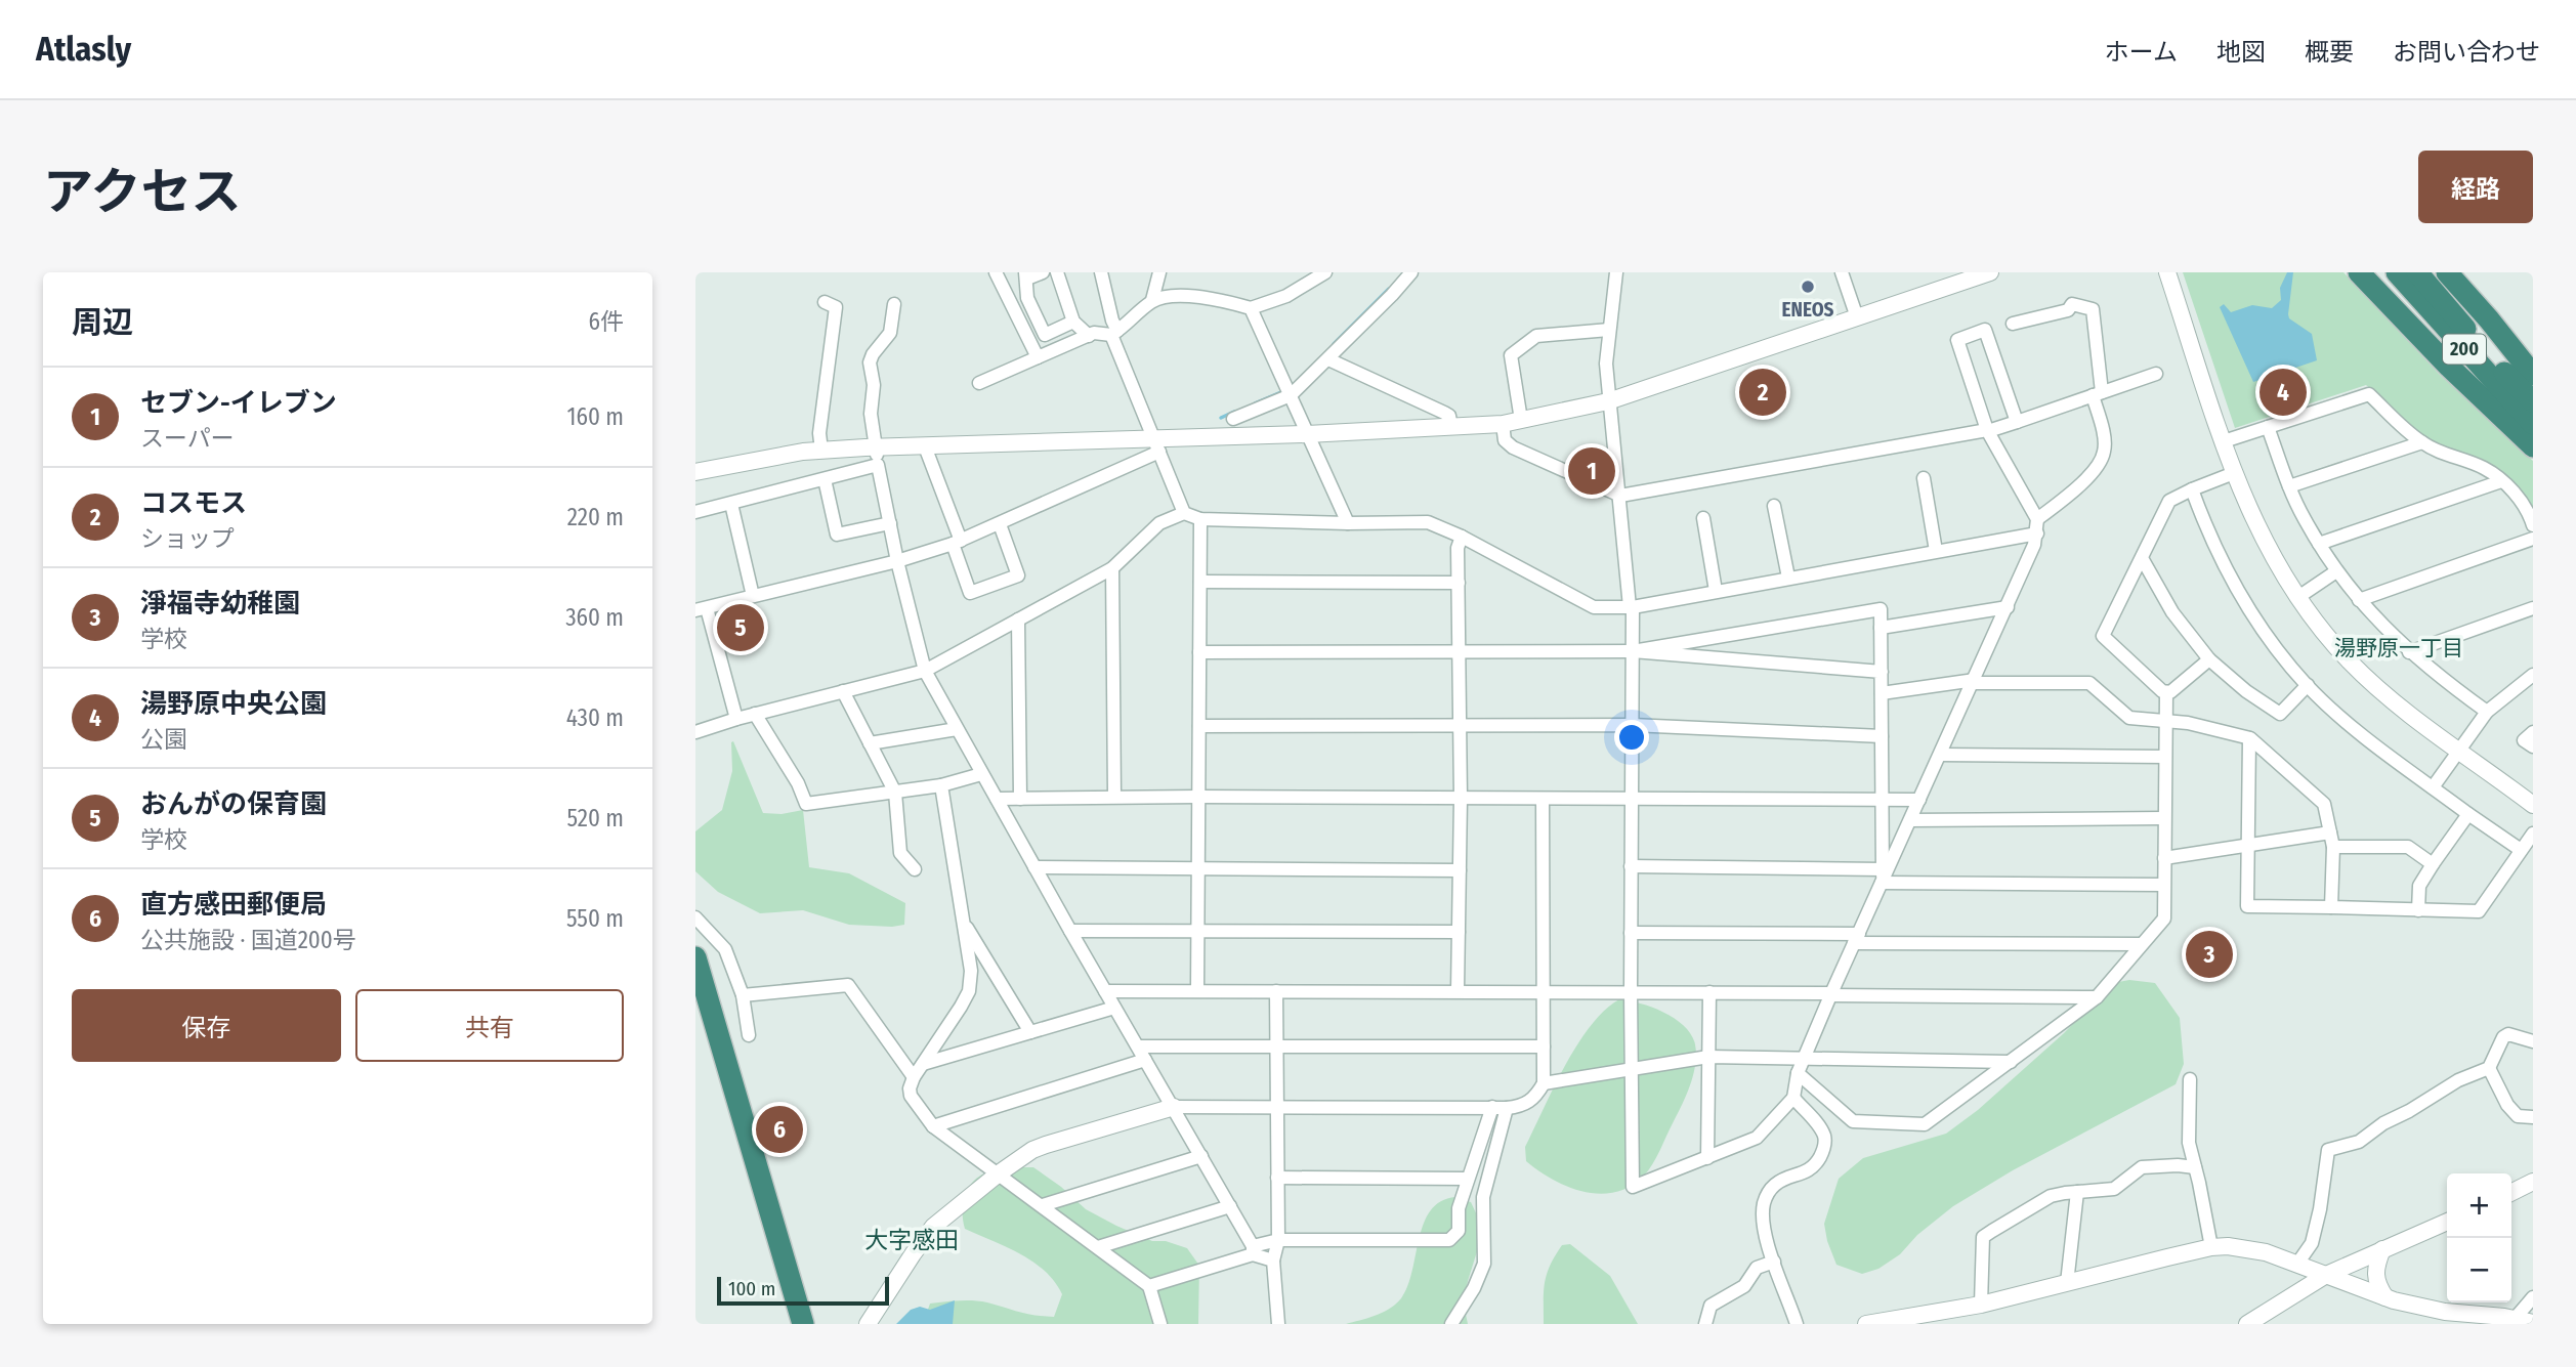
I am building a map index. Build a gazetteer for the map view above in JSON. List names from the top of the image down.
{
  "streets": {
    "highway": ["200"]
  },
  "districts": ["湯野原一丁目", "大字感田"],
  "places": ["ENEOS"],
  "scale_bar": "100 m",
  "page": {
    "header": "Atlasly",
    "nav": [
      "ホーム",
      "地図",
      "概要",
      "お問い合わせ"
    ],
    "title": "アクセス",
    "buttons": [
      "経路",
      ["保存", "共有"]
    ],
    "heading": ["周辺", "6件"],
    "pins": [
      "2",
      "4",
      "1",
      "5",
      "3",
      "6"
    ],
    "list": [
      {
        "mark": "1",
        "name": "セブン-イレブン",
        "note": "スーパー",
        "value": "160 m"
      },
      {
        "mark": "2",
        "name": "コスモス",
        "note": "ショップ",
        "value": "220 m"
      },
      {
        "mark": "3",
        "name": "淨福寺幼稚園",
        "note": "学校",
        "value": "360 m"
      },
      {
        "mark": "4",
        "name": "湯野原中央公園",
        "note": "公園",
        "value": "430 m"
      },
      {
        "mark": "5",
        "name": "おんがの保育園",
        "note": "学校",
        "value": "520 m"
      },
      {
        "mark": "6",
        "name": "直方感田郵便局",
        "note": "公共施設 · 国道200号",
        "value": "550 m"
      }
    ],
    "map_buttons": ["+", "−"],
    "scale": "100 m"
  }
}
